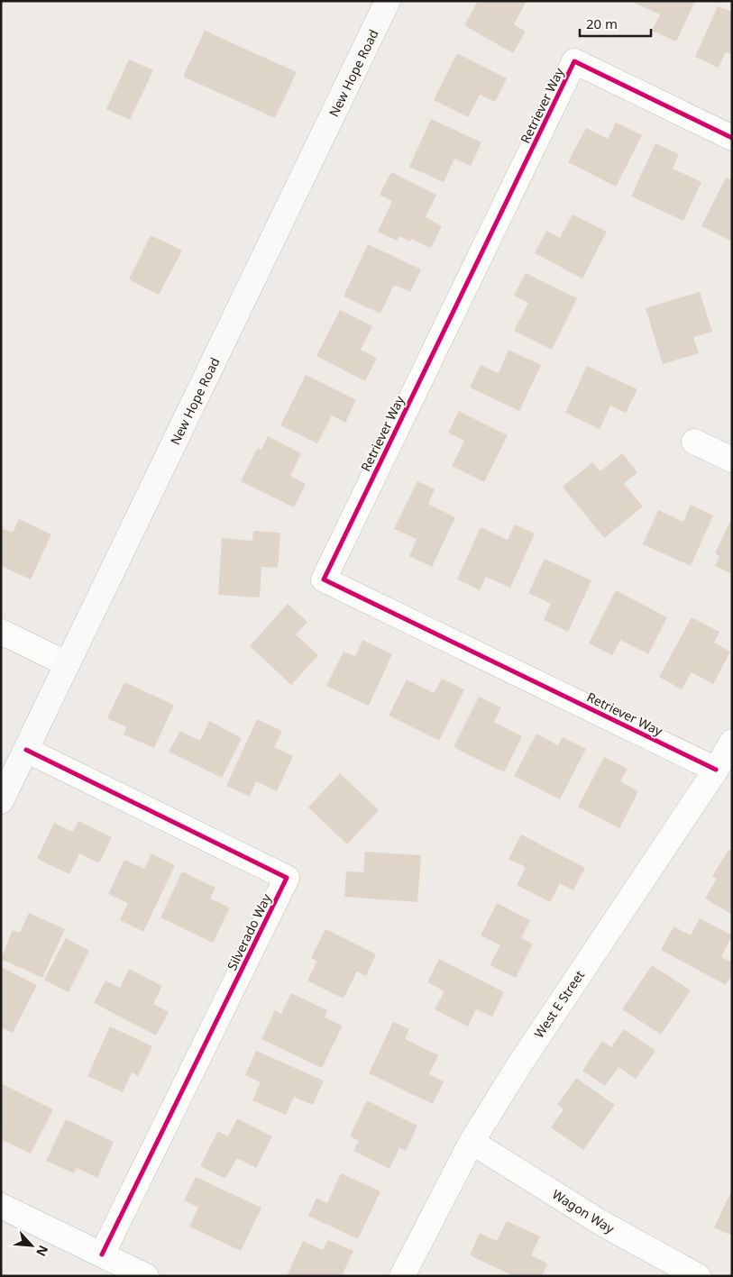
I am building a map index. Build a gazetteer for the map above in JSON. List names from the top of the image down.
{
  "streets": {
    "main road": ["New Hope Road"],
    "street": [
      "Retriever Way",
      "Silverado Way",
      "West E Street",
      "Wagon Way"
    ]
  },
  "crossings": [
    ["New Hope Road", "Silverado Way"],
    ["Retriever Way", "West E Street"],
    ["West E Street", "Wagon Way"]
  ],
  "scale_bar": "20 m",
  "north": "bottom right"
}
